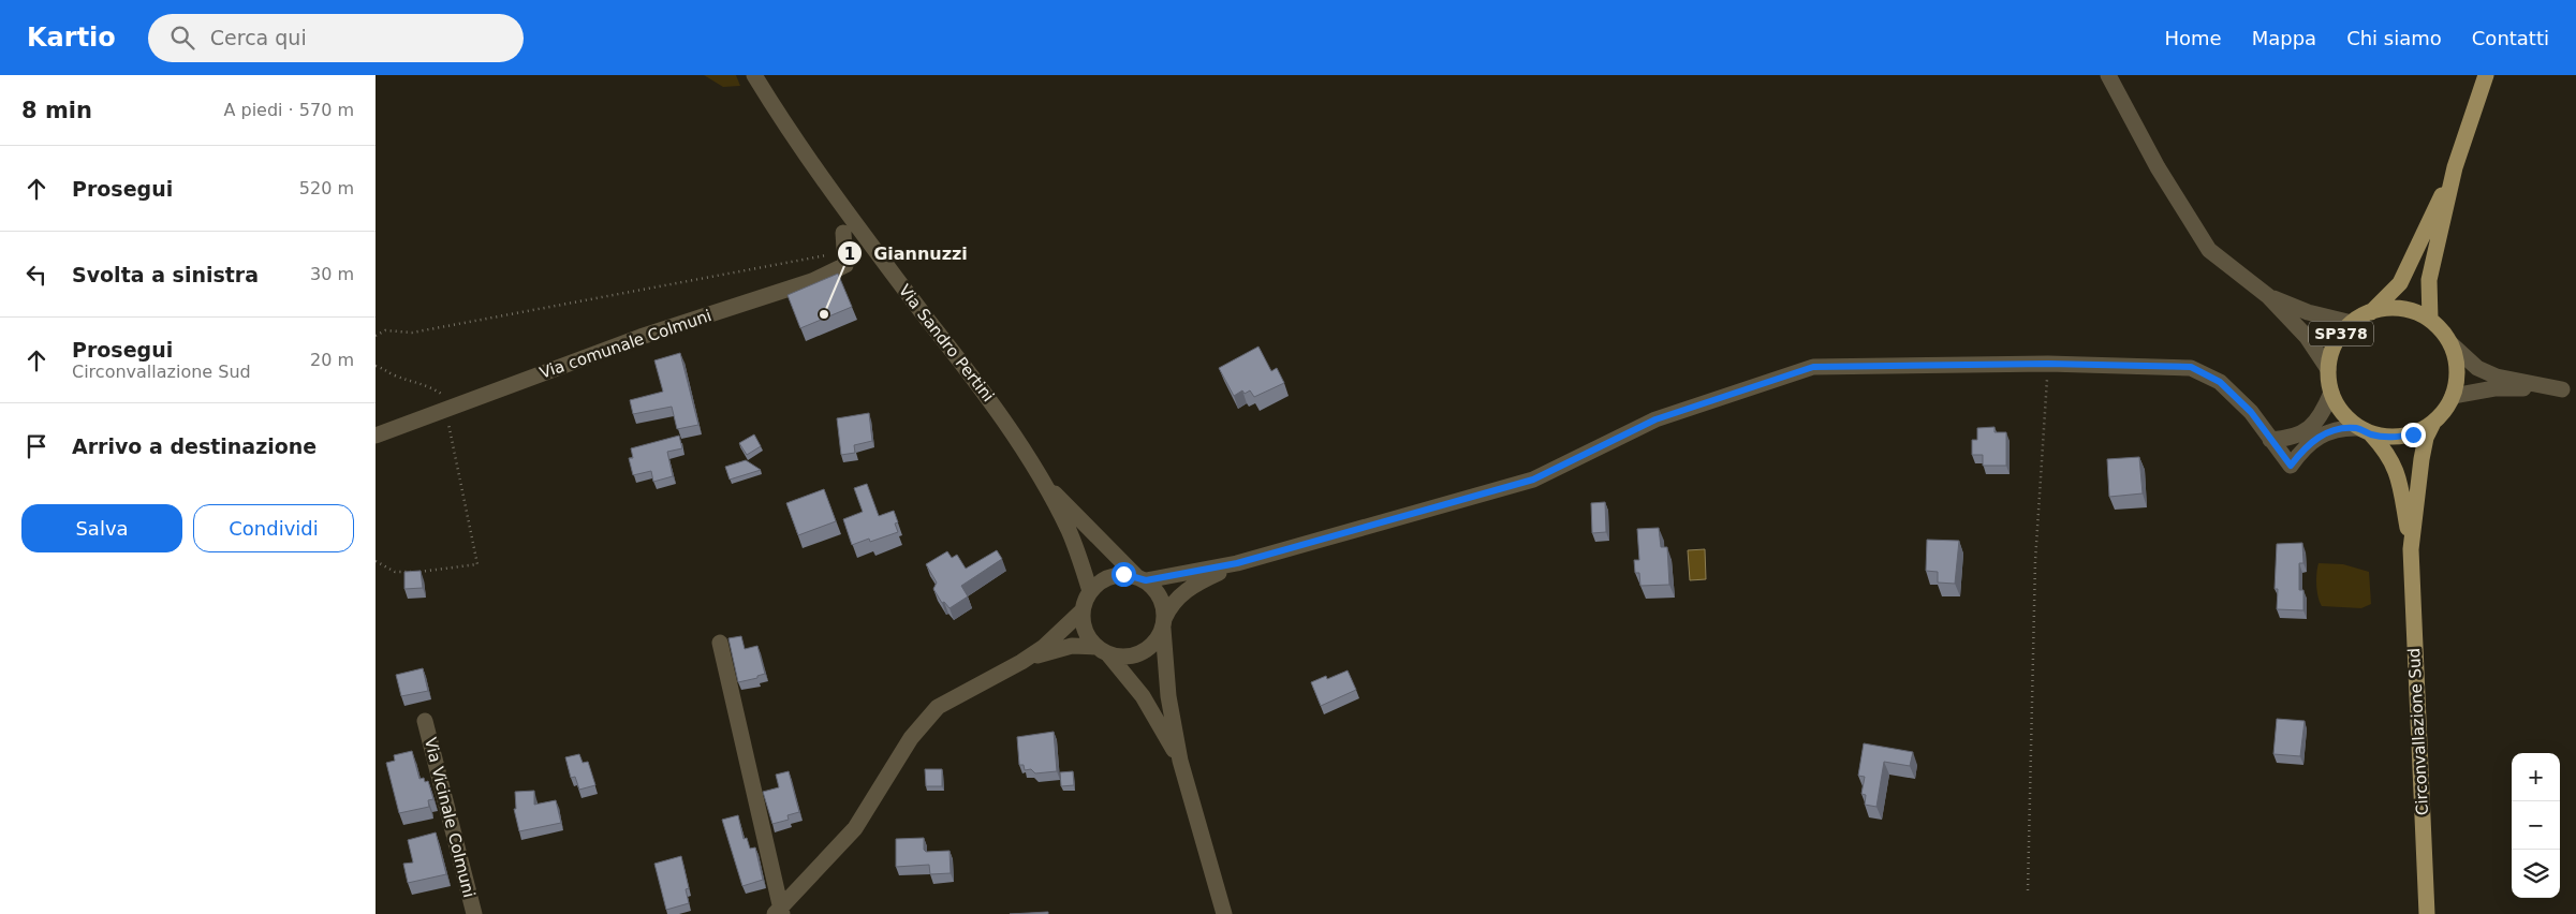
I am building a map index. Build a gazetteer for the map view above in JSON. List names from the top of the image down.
{
  "streets": {
    "main road": ["SP378", "Circonvallazione Sud"],
    "street": ["Via Sandro Pertini", "Via comunale Colmuni", "Via Vicinale Colmuni"]
  },
  "places": ["Giannuzzi"],
  "page": {
    "header": "Kartio",
    "search": "Cerca qui",
    "nav": [
      "Home",
      "Mappa",
      "Chi siamo",
      "Contatti"
    ],
    "heading": ["8 min", "A piedi · 570 m"],
    "list": [
      ["Prosegui", "520 m"],
      ["Svolta a sinistra", "30 m"],
      ["Prosegui", "Circonvallazione Sud", "20 m"],
      "Arrivo a destinazione"
    ],
    "buttons": ["Salva", "Condividi"],
    "map_buttons": ["+", "−"]
  }
}
